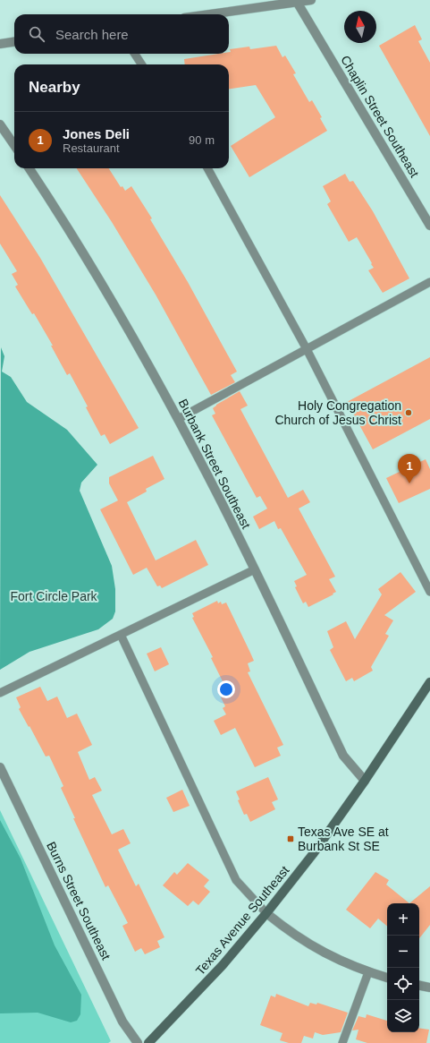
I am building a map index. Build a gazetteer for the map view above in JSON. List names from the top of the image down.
{
  "streets": {
    "main road": ["Texas Avenue Southeast"],
    "street": ["Chaplin Street Southeast", "Burbank Street Southeast", "Burns Street Southeast"]
  },
  "crossings": [
    ["Burbank Street Southeast", "Texas Avenue Southeast"]
  ],
  "parks": ["Fort Circle Park"],
  "places": {
    "other": ["Holy Congregation Church of Jesus Christ"],
    "transit": ["Texas Ave SE at Burbank St SE"]
  },
  "north": "top",
  "page": {
    "search": "Search here",
    "heading": "Nearby",
    "list": [
      {
        "mark": "1",
        "name": "Jones Deli",
        "note": "Restaurant",
        "value": "90 m"
      }
    ],
    "pins": "1",
    "map_buttons": ["+", "−"]
  }
}
